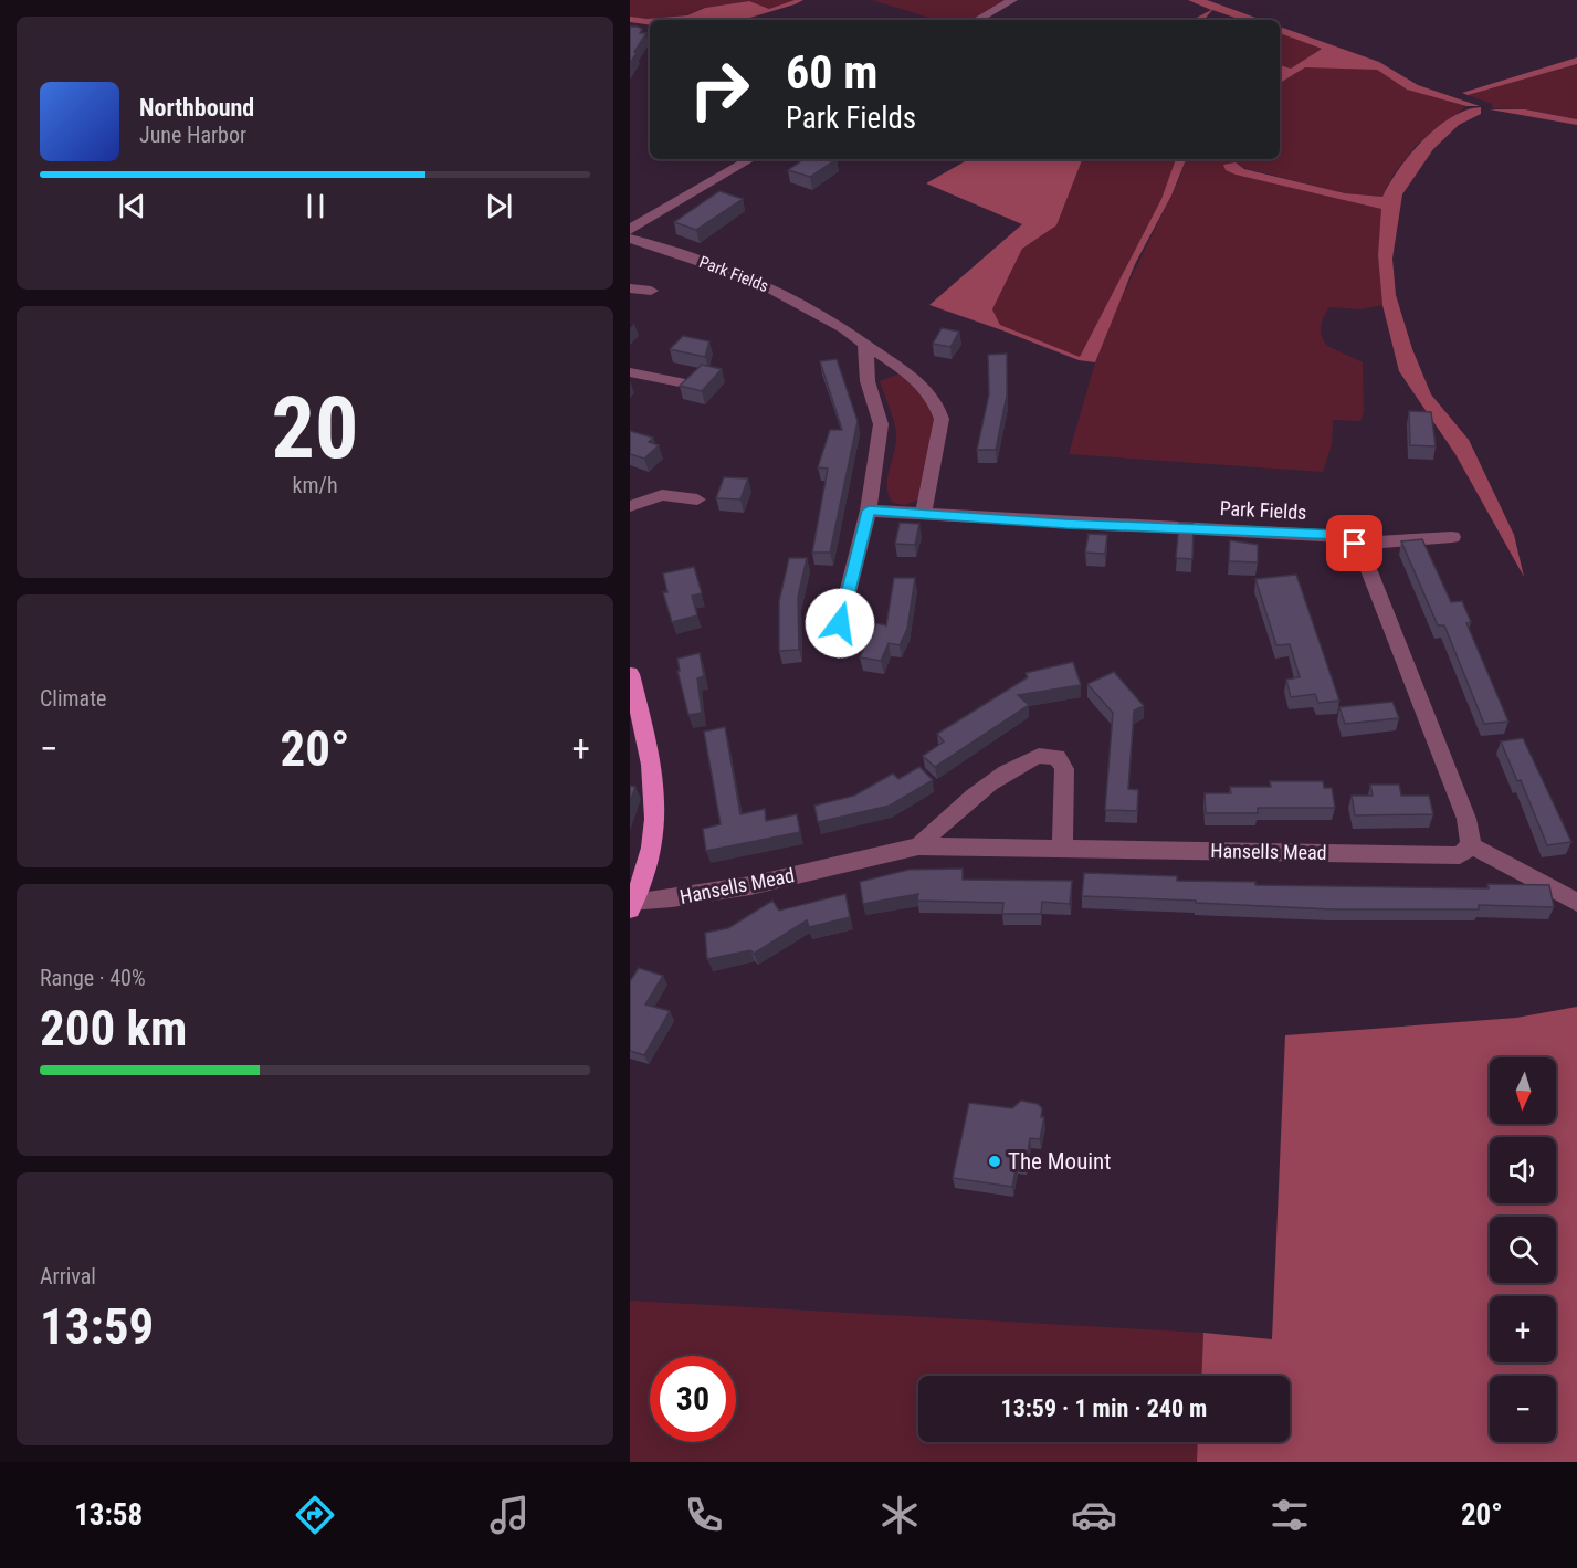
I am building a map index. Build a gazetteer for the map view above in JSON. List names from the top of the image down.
{
  "streets": {
    "street": ["Park Fields", "Hansells Mead"]
  },
  "places": ["The Mouint"],
  "north": "bottom",
  "page": {
    "turn": ["60 m", "Park Fields"],
    "song": ["Northbound", "June Harbor"],
    "tile": [
      ["20", "km/h"],
      "Climate",
      ["Range · 40%", "200 km"],
      ["Arrival", "13:59"]
    ],
    "heat": ["−", "20°", "+"],
    "map_buttons": ["+", "−"],
    "limit": "30",
    "trip": "13:59 · 1 min · 240 m",
    "tabs": ["13:58", "20°"]
  }
}
